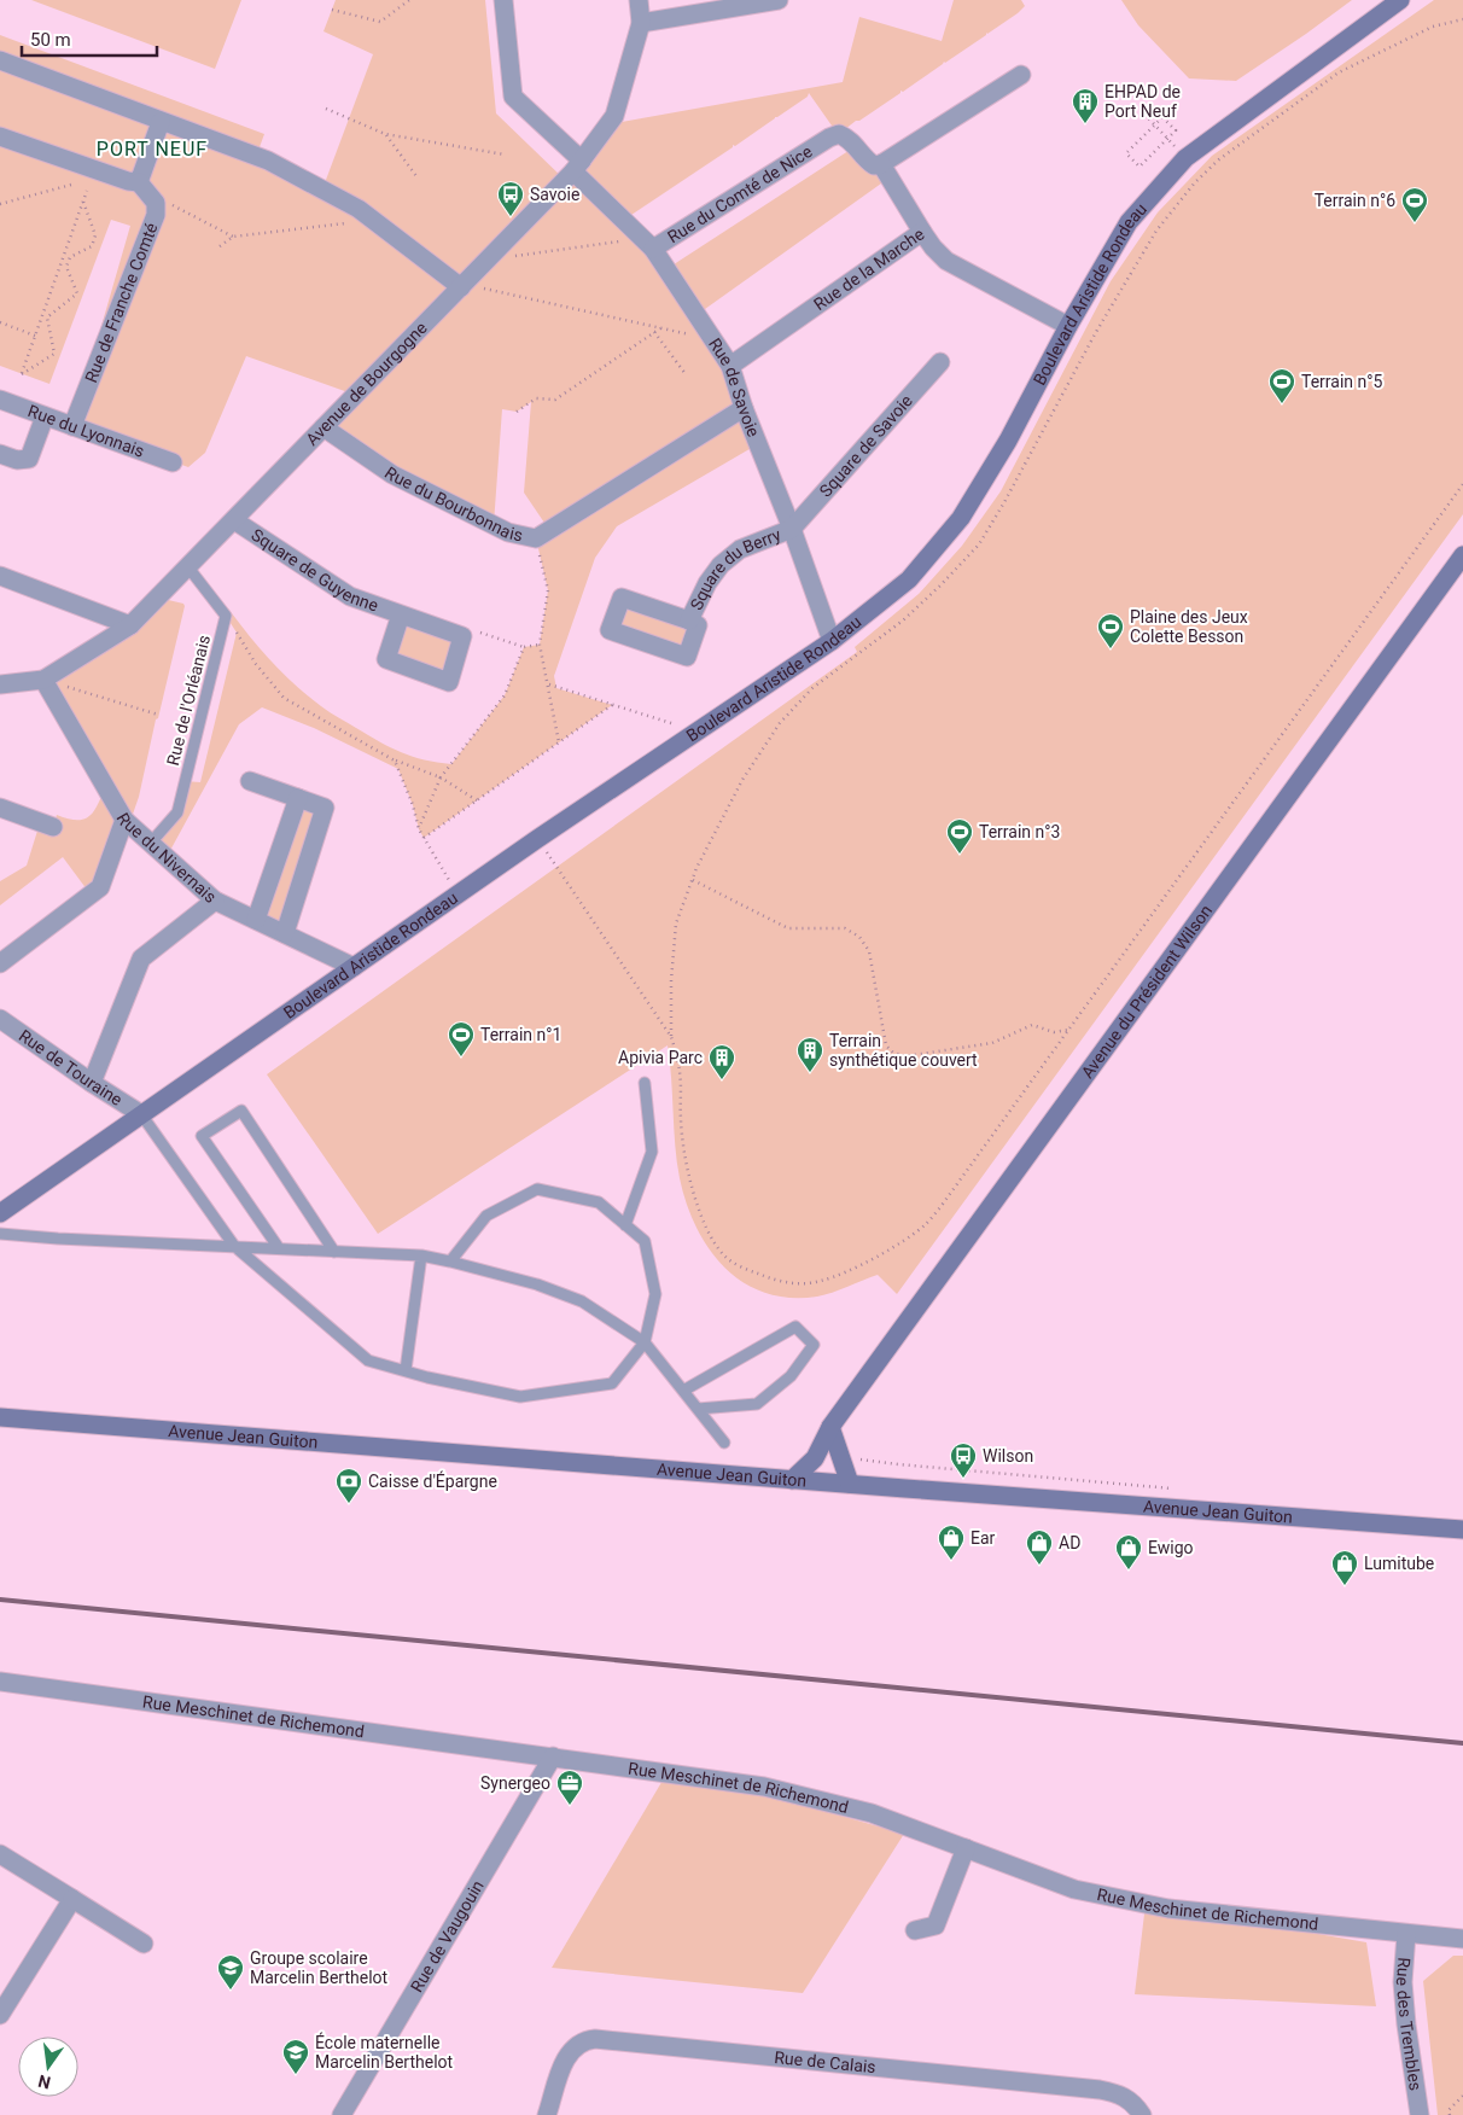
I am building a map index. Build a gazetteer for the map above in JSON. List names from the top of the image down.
{
  "streets": {
    "street": [
      "Rue du Comté de Nice",
      "Rue de la Marche",
      "Boulevard Aristide Rondeau",
      "Rue de Franche Comté",
      "Avenue de Bourgogne",
      "Rue de Savoie",
      "Rue du Lyonnais",
      "Square de Savoie",
      "Rue du Bourbonnais",
      "Square de Guyenne",
      "Square du Berry",
      "Rue du Nivernais",
      "Avenue du Président Wilson",
      "Rue de Touraine",
      "Avenue Jean Guiton",
      "Rue Meschinet de Richemond",
      "Rue de Vaugouin",
      "Rue des Trembles",
      "Rue de Calais"
    ],
    "lane": ["Rue de l'Orléanais"]
  },
  "crossings": [
    ["Rue du Comté de Nice", "Rue de Savoie"],
    ["Rue de la Marche", "Boulevard Aristide Rondeau"],
    ["Rue de la Marche", "Rue de Savoie"],
    ["Boulevard Aristide Rondeau", "Rue de Savoie"],
    ["Boulevard Aristide Rondeau", "Rue du Nivernais"],
    ["Boulevard Aristide Rondeau", "Rue de Touraine"],
    ["Rue de Franche Comté", "Rue du Lyonnais"],
    ["Avenue de Bourgogne", "Rue de Savoie"],
    ["Avenue de Bourgogne", "Rue du Bourbonnais"],
    ["Avenue de Bourgogne", "Square de Guyenne"],
    ["Avenue de Bourgogne", "Rue du Nivernais"],
    ["Rue de Savoie", "Square de Savoie"],
    ["Rue de Savoie", "Rue du Bourbonnais"],
    ["Rue de Savoie", "Square du Berry"],
    ["Square de Savoie", "Square du Berry"],
    ["Rue de l'Orléanais", "Rue du Nivernais"],
    ["Avenue du Président Wilson", "Avenue Jean Guiton"],
    ["Rue Meschinet de Richemond", "Rue de Vaugouin"],
    ["Rue Meschinet de Richemond", "Rue des Trembles"]
  ],
  "districts": ["PORT NEUF"],
  "places": {
    "building": ["EHPAD de Port Neuf", "Terrain synthétique couvert", "Apivia Parc"],
    "bus stop": ["Savoie", "Wilson"],
    "sports": [
      "Terrain n°6",
      "Terrain n°5",
      "Plaine des Jeux Colette Besson",
      "Terrain n°3",
      "Terrain n°1"
    ],
    "bank": ["Caisse d'Épargne"],
    "shop": [
      "Ear",
      "AD",
      "Ewigo",
      "Lumitube"
    ],
    "office": ["Synergeo"],
    "school or university": ["Groupe scolaire Marcelin Berthelot", "École maternelle Marcelin Berthelot"]
  },
  "scale_bar": "50 m",
  "north": "bottom"
}
